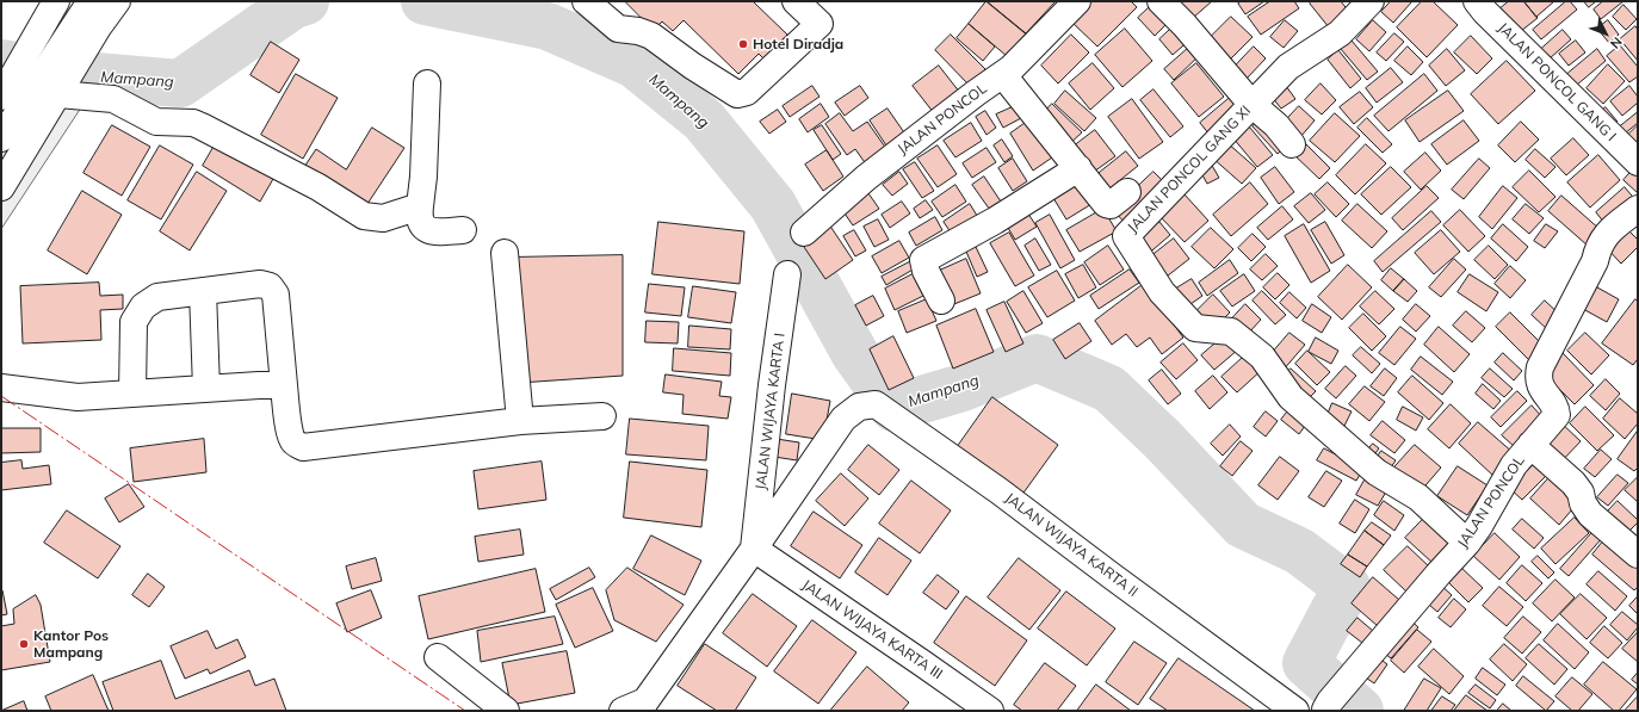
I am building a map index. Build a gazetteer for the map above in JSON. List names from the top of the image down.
{
  "streets": {
    "street": [
      "JALAN PONCOL GANG I",
      "JALAN PONCOL",
      "JALAN PONCOL GANG XI",
      "JALAN WIJAYA KARTA I",
      "JALAN WIJAYA KARTA II",
      "JALAN WIJAYA KARTA III"
    ]
  },
  "crossings": [
    ["JALAN PONCOL", "JALAN PONCOL GANG XI"],
    ["JALAN WIJAYA KARTA I", "JALAN WIJAYA KARTA II"],
    ["JALAN WIJAYA KARTA I", "JALAN WIJAYA KARTA III"]
  ],
  "water": ["Mampang"],
  "places": ["Hotel Diradja", "Kantor Pos Mampang"],
  "north": "bottom right"
}
